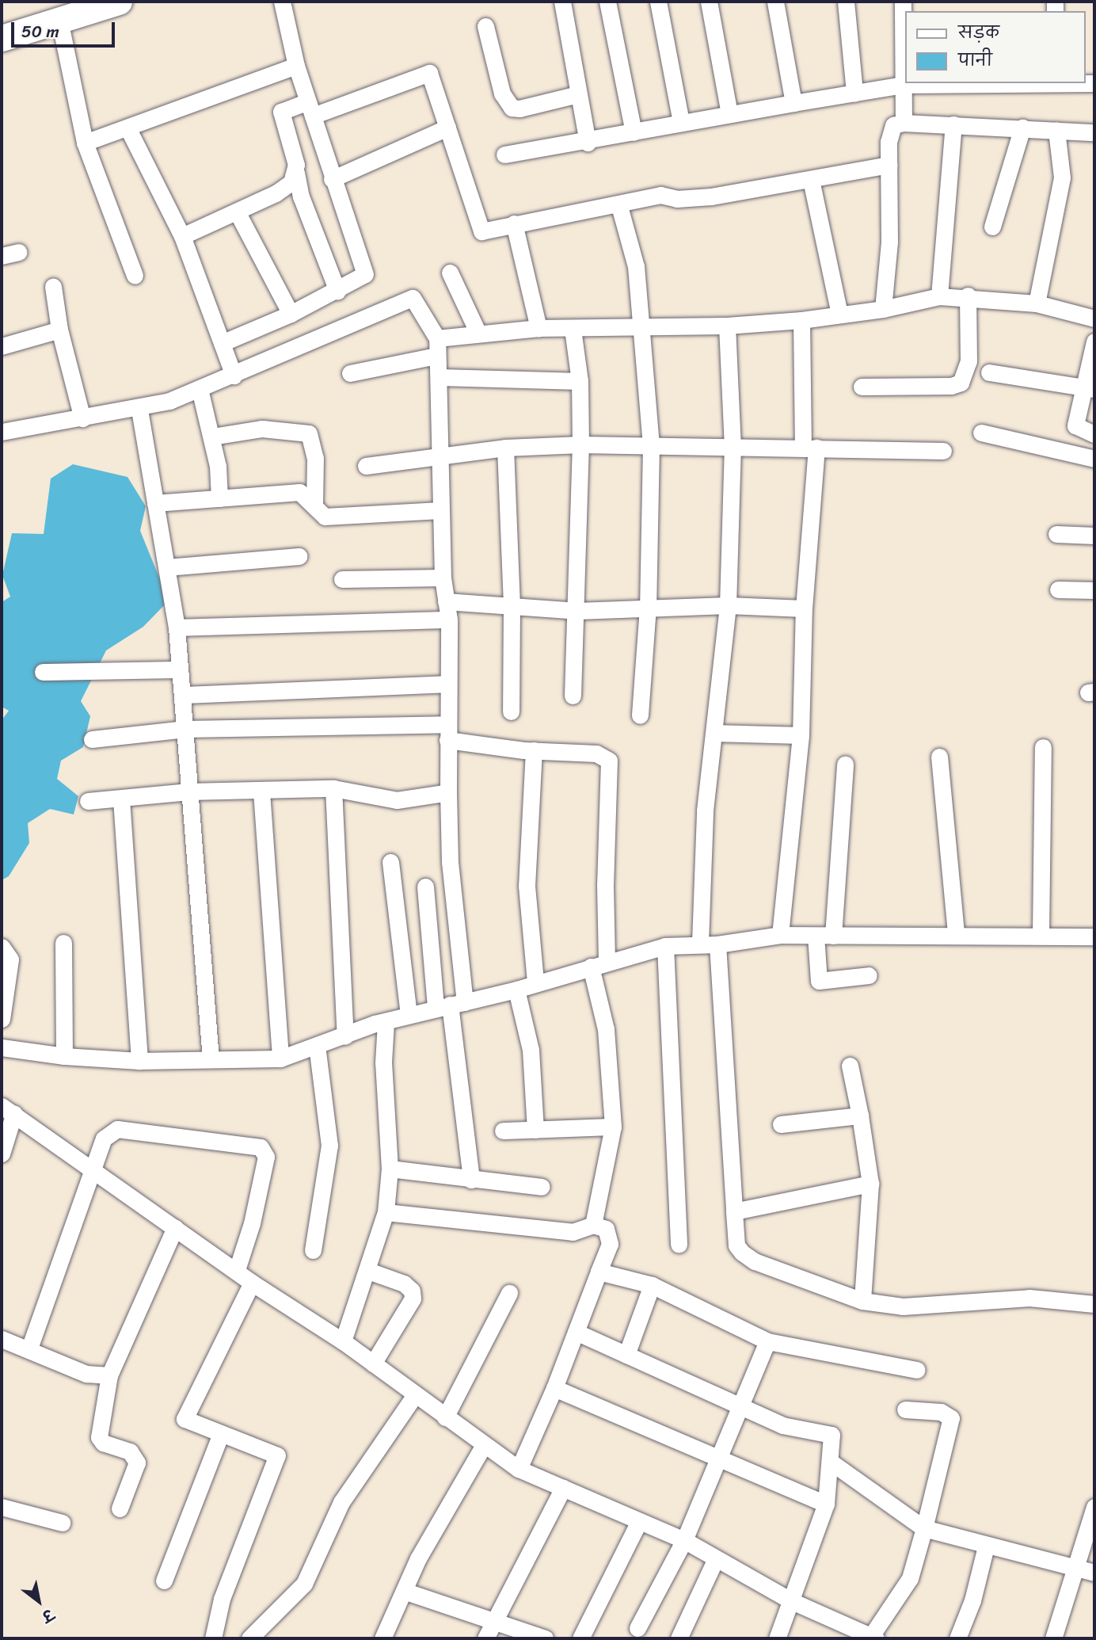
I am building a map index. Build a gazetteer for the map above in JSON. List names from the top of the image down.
{
  "legend": ["सड़क", "पानी"],
  "scale_bar": "50 m",
  "north": "bottom right"
}
